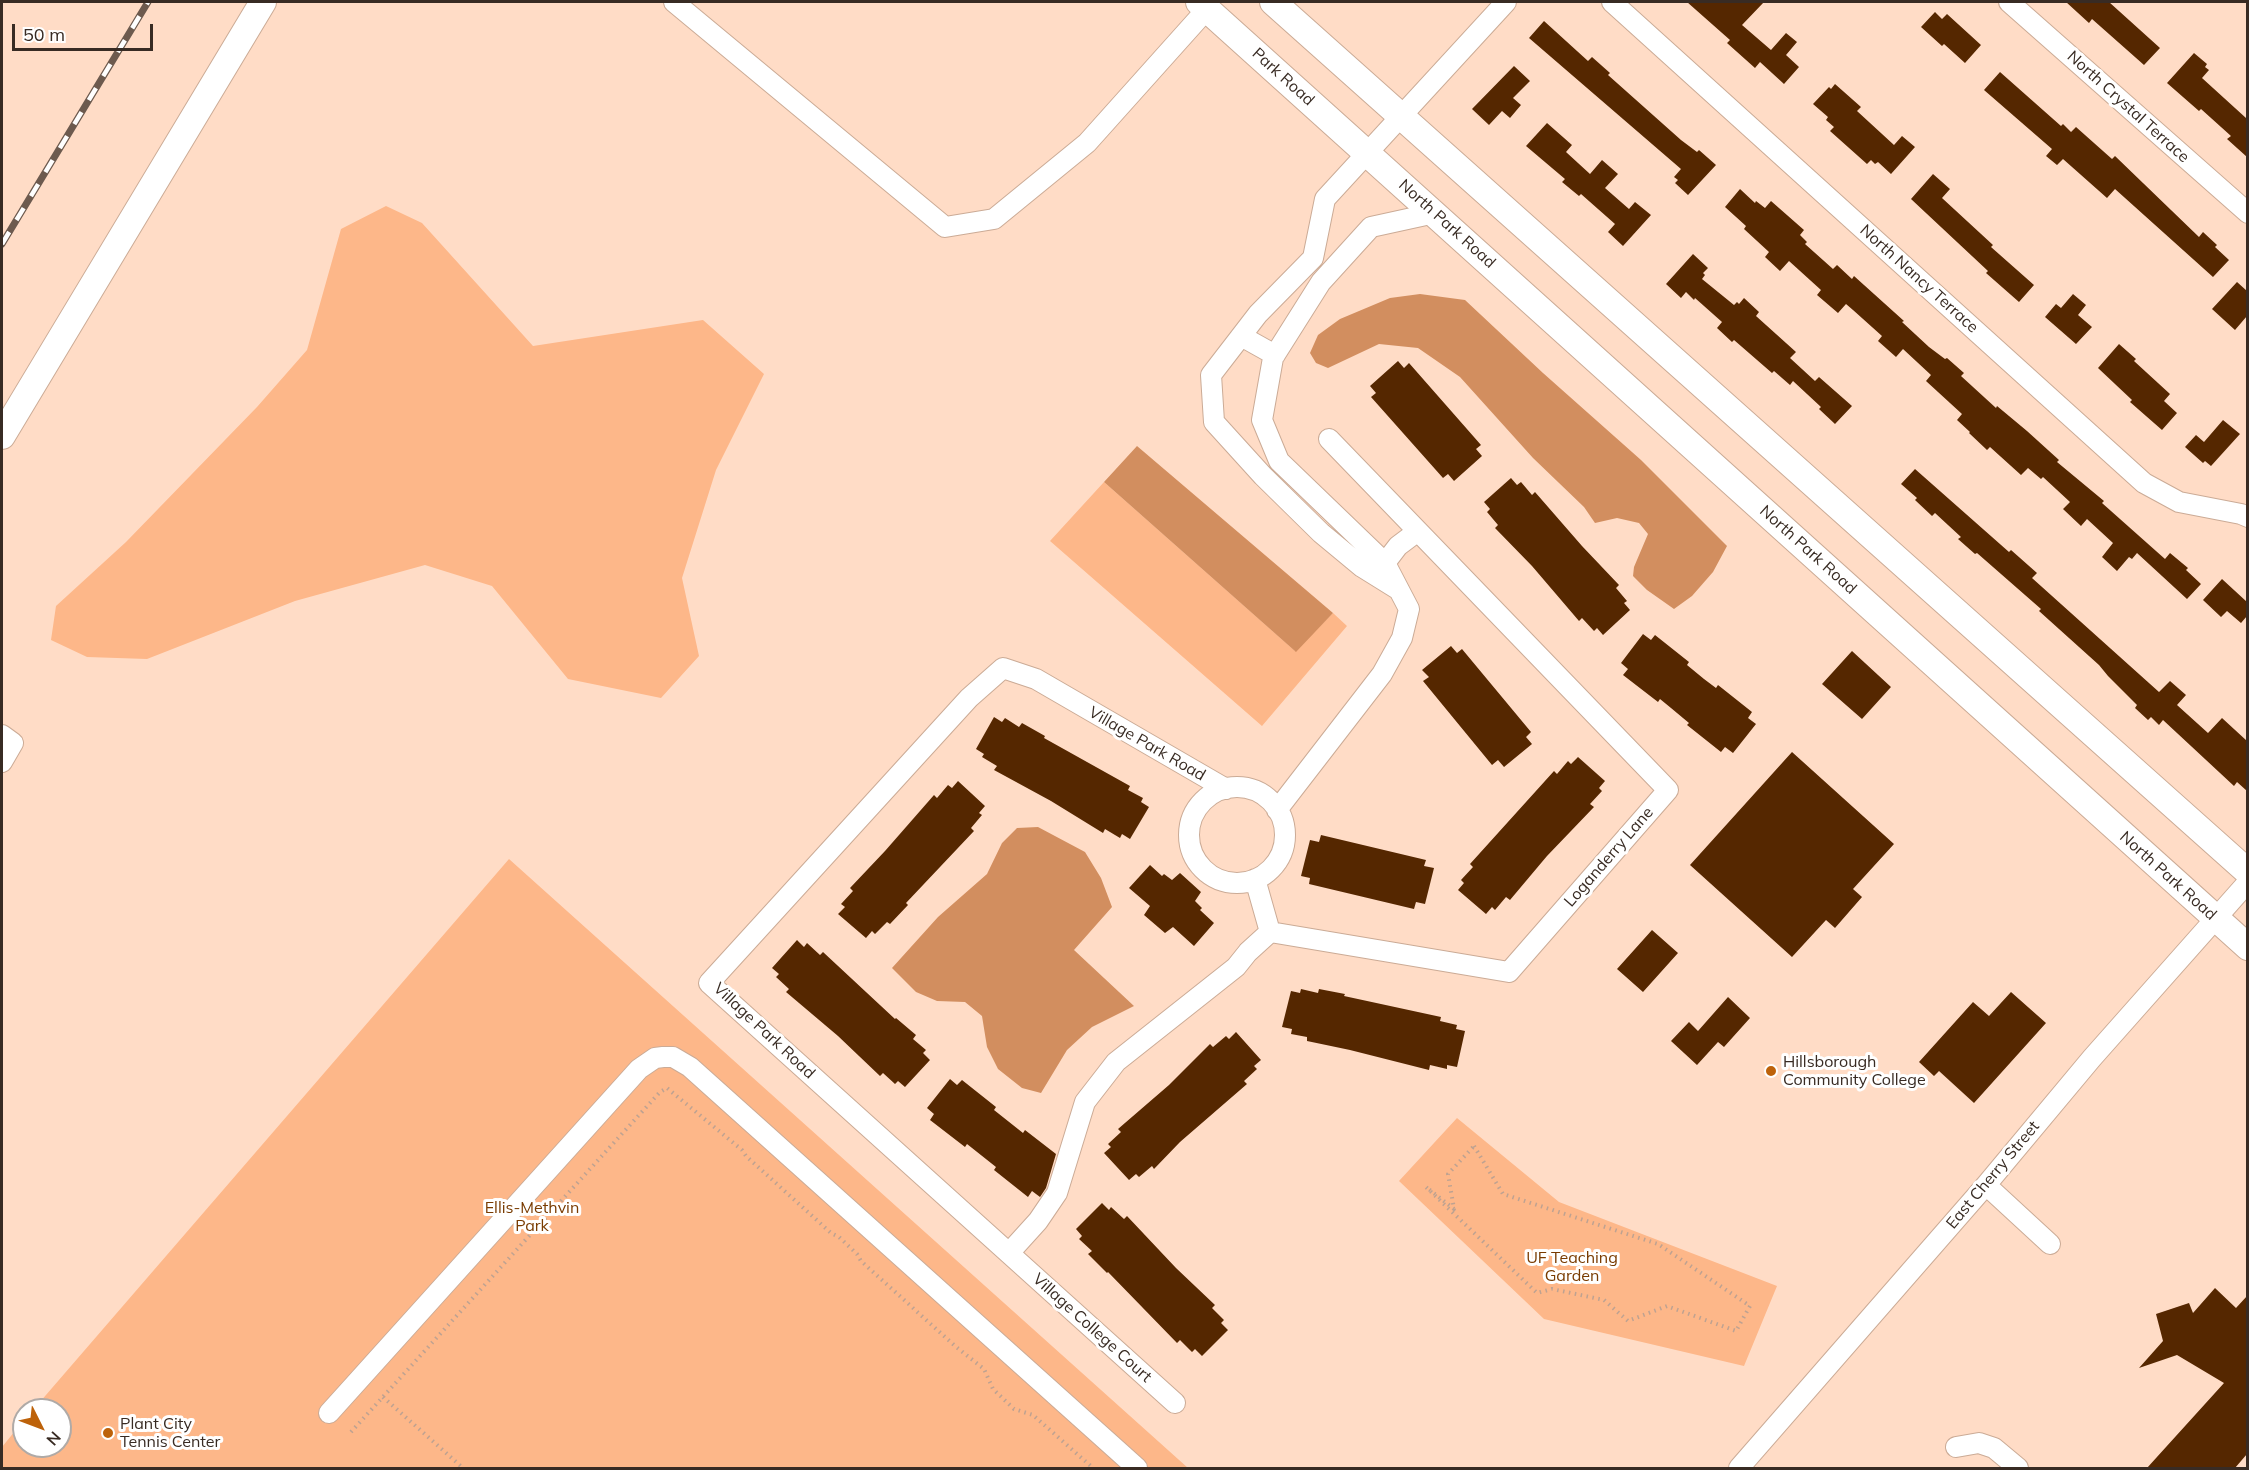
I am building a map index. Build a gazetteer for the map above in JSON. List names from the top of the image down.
{
  "streets": {
    "main road": ["Park Road", "North Park Road"],
    "street": [
      "North Crystal Terrace",
      "North Nancy Terrace",
      "Village Park Road",
      "Loganderry Lane",
      "East Cherry Street",
      "Village College Court"
    ]
  },
  "crossings": [
    ["Park Road", "North Park Road"],
    ["North Park Road", "East Cherry Street"],
    ["Village Park Road", "Village College Court"]
  ],
  "parks": ["Ellis-Methvin Park", "UF Teaching Garden"],
  "places": ["Hillsborough Community College", "Plant City Tennis Center"],
  "scale_bar": "50 m",
  "north": "bottom right"
}
